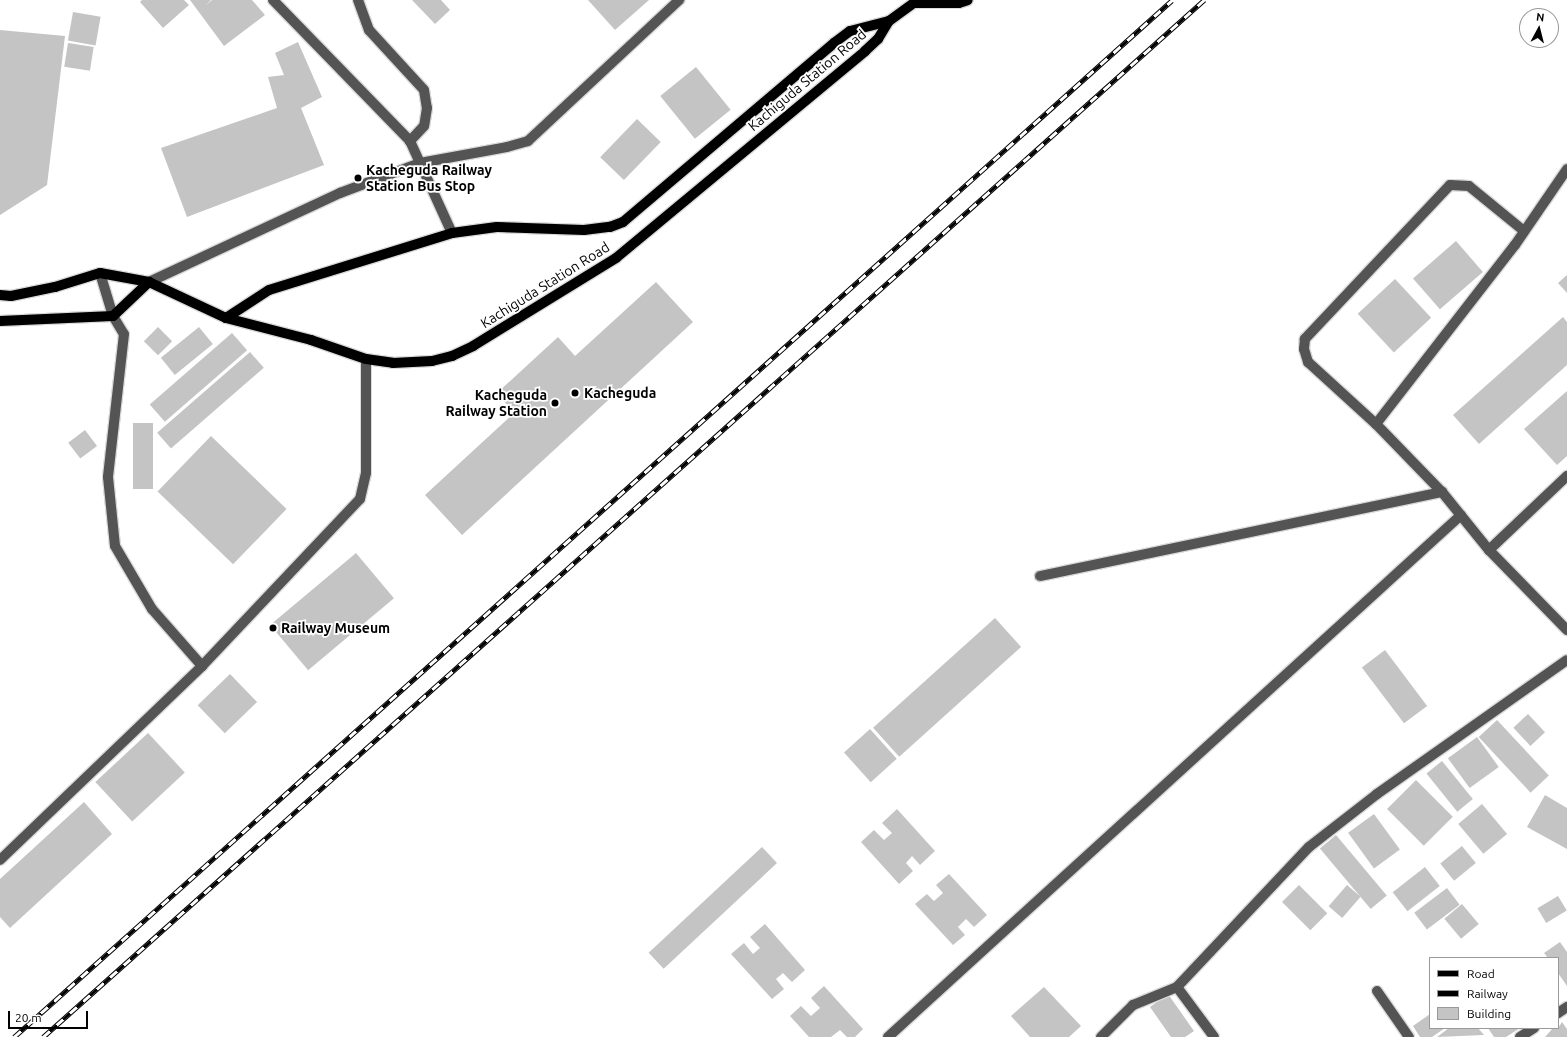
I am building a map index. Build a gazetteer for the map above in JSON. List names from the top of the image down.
{
  "streets": {
    "main road": ["Kachiguda Station Road"]
  },
  "places": [
    "Kacheguda Railway Station Bus Stop",
    "Kacheguda",
    "Kacheguda Railway Station",
    "Railway Museum"
  ],
  "legend": ["Road", "Railway", "Building"],
  "scale_bar": "20 m",
  "north": "top"
}
